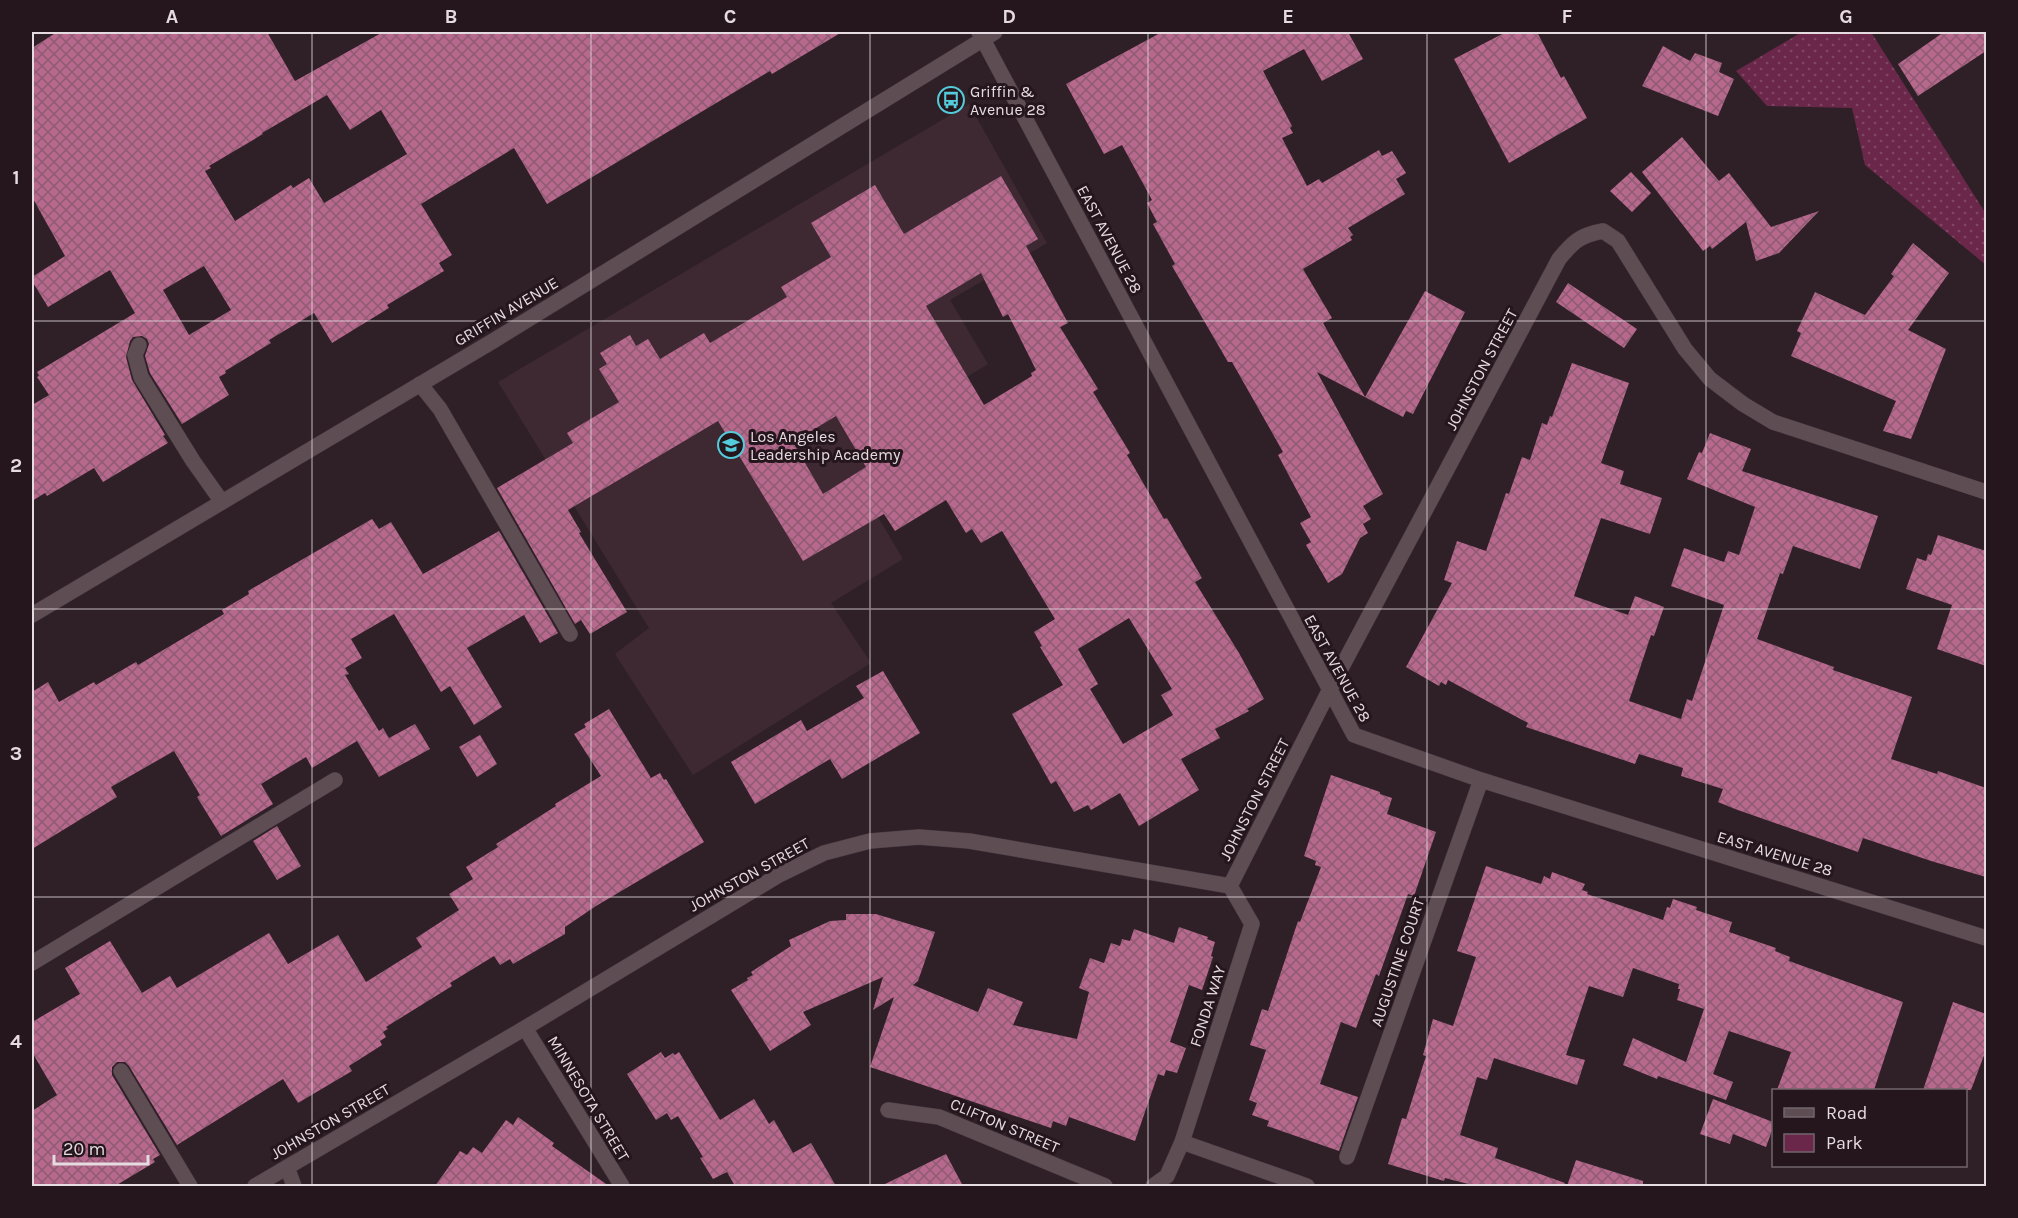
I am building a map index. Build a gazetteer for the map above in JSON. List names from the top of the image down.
{
  "streets": {
    "street": [
      "EAST AVENUE 28",
      "GRIFFIN AVENUE",
      "JOHNSTON STREET",
      "AUGUSTINE COURT",
      "FONDA WAY",
      "MINNESOTA STREET",
      "CLIFTON STREET"
    ]
  },
  "crossings": [
    ["EAST AVENUE 28", "GRIFFIN AVENUE"],
    ["EAST AVENUE 28", "JOHNSTON STREET"],
    ["EAST AVENUE 28", "AUGUSTINE COURT"],
    ["JOHNSTON STREET", "FONDA WAY"],
    ["JOHNSTON STREET", "MINNESOTA STREET"]
  ],
  "places": {
    "bus stop": ["Griffin & Avenue 28"],
    "school or university": ["Los Angeles Leadership Academy"]
  },
  "legend": ["Road", "Park"],
  "scale_bar": "20 m",
  "grid": {
    "columns": [
      "A",
      "B",
      "C",
      "D",
      "E",
      "F",
      "G"
    ],
    "rows": [
      "1",
      "2",
      "3",
      "4"
    ]
  }
}
